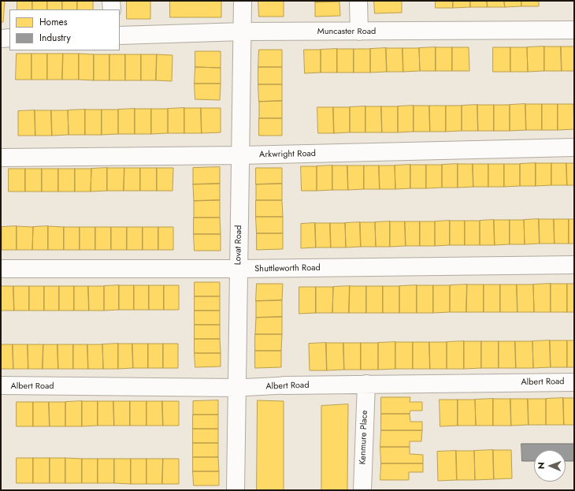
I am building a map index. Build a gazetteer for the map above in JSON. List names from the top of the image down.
{
  "streets": {
    "street": [
      "Muncaster Road",
      "Arkwright Road",
      "Lovat Road",
      "Shuttleworth Road",
      "Albert Road",
      "Kenmure Place"
    ]
  },
  "crossings": [
    ["Muncaster Road", "Lovat Road"],
    ["Arkwright Road", "Lovat Road"],
    ["Lovat Road", "Shuttleworth Road"],
    ["Lovat Road", "Albert Road"],
    ["Albert Road", "Kenmure Place"]
  ],
  "legend": ["Homes", "Industry"],
  "north": "left"
}
